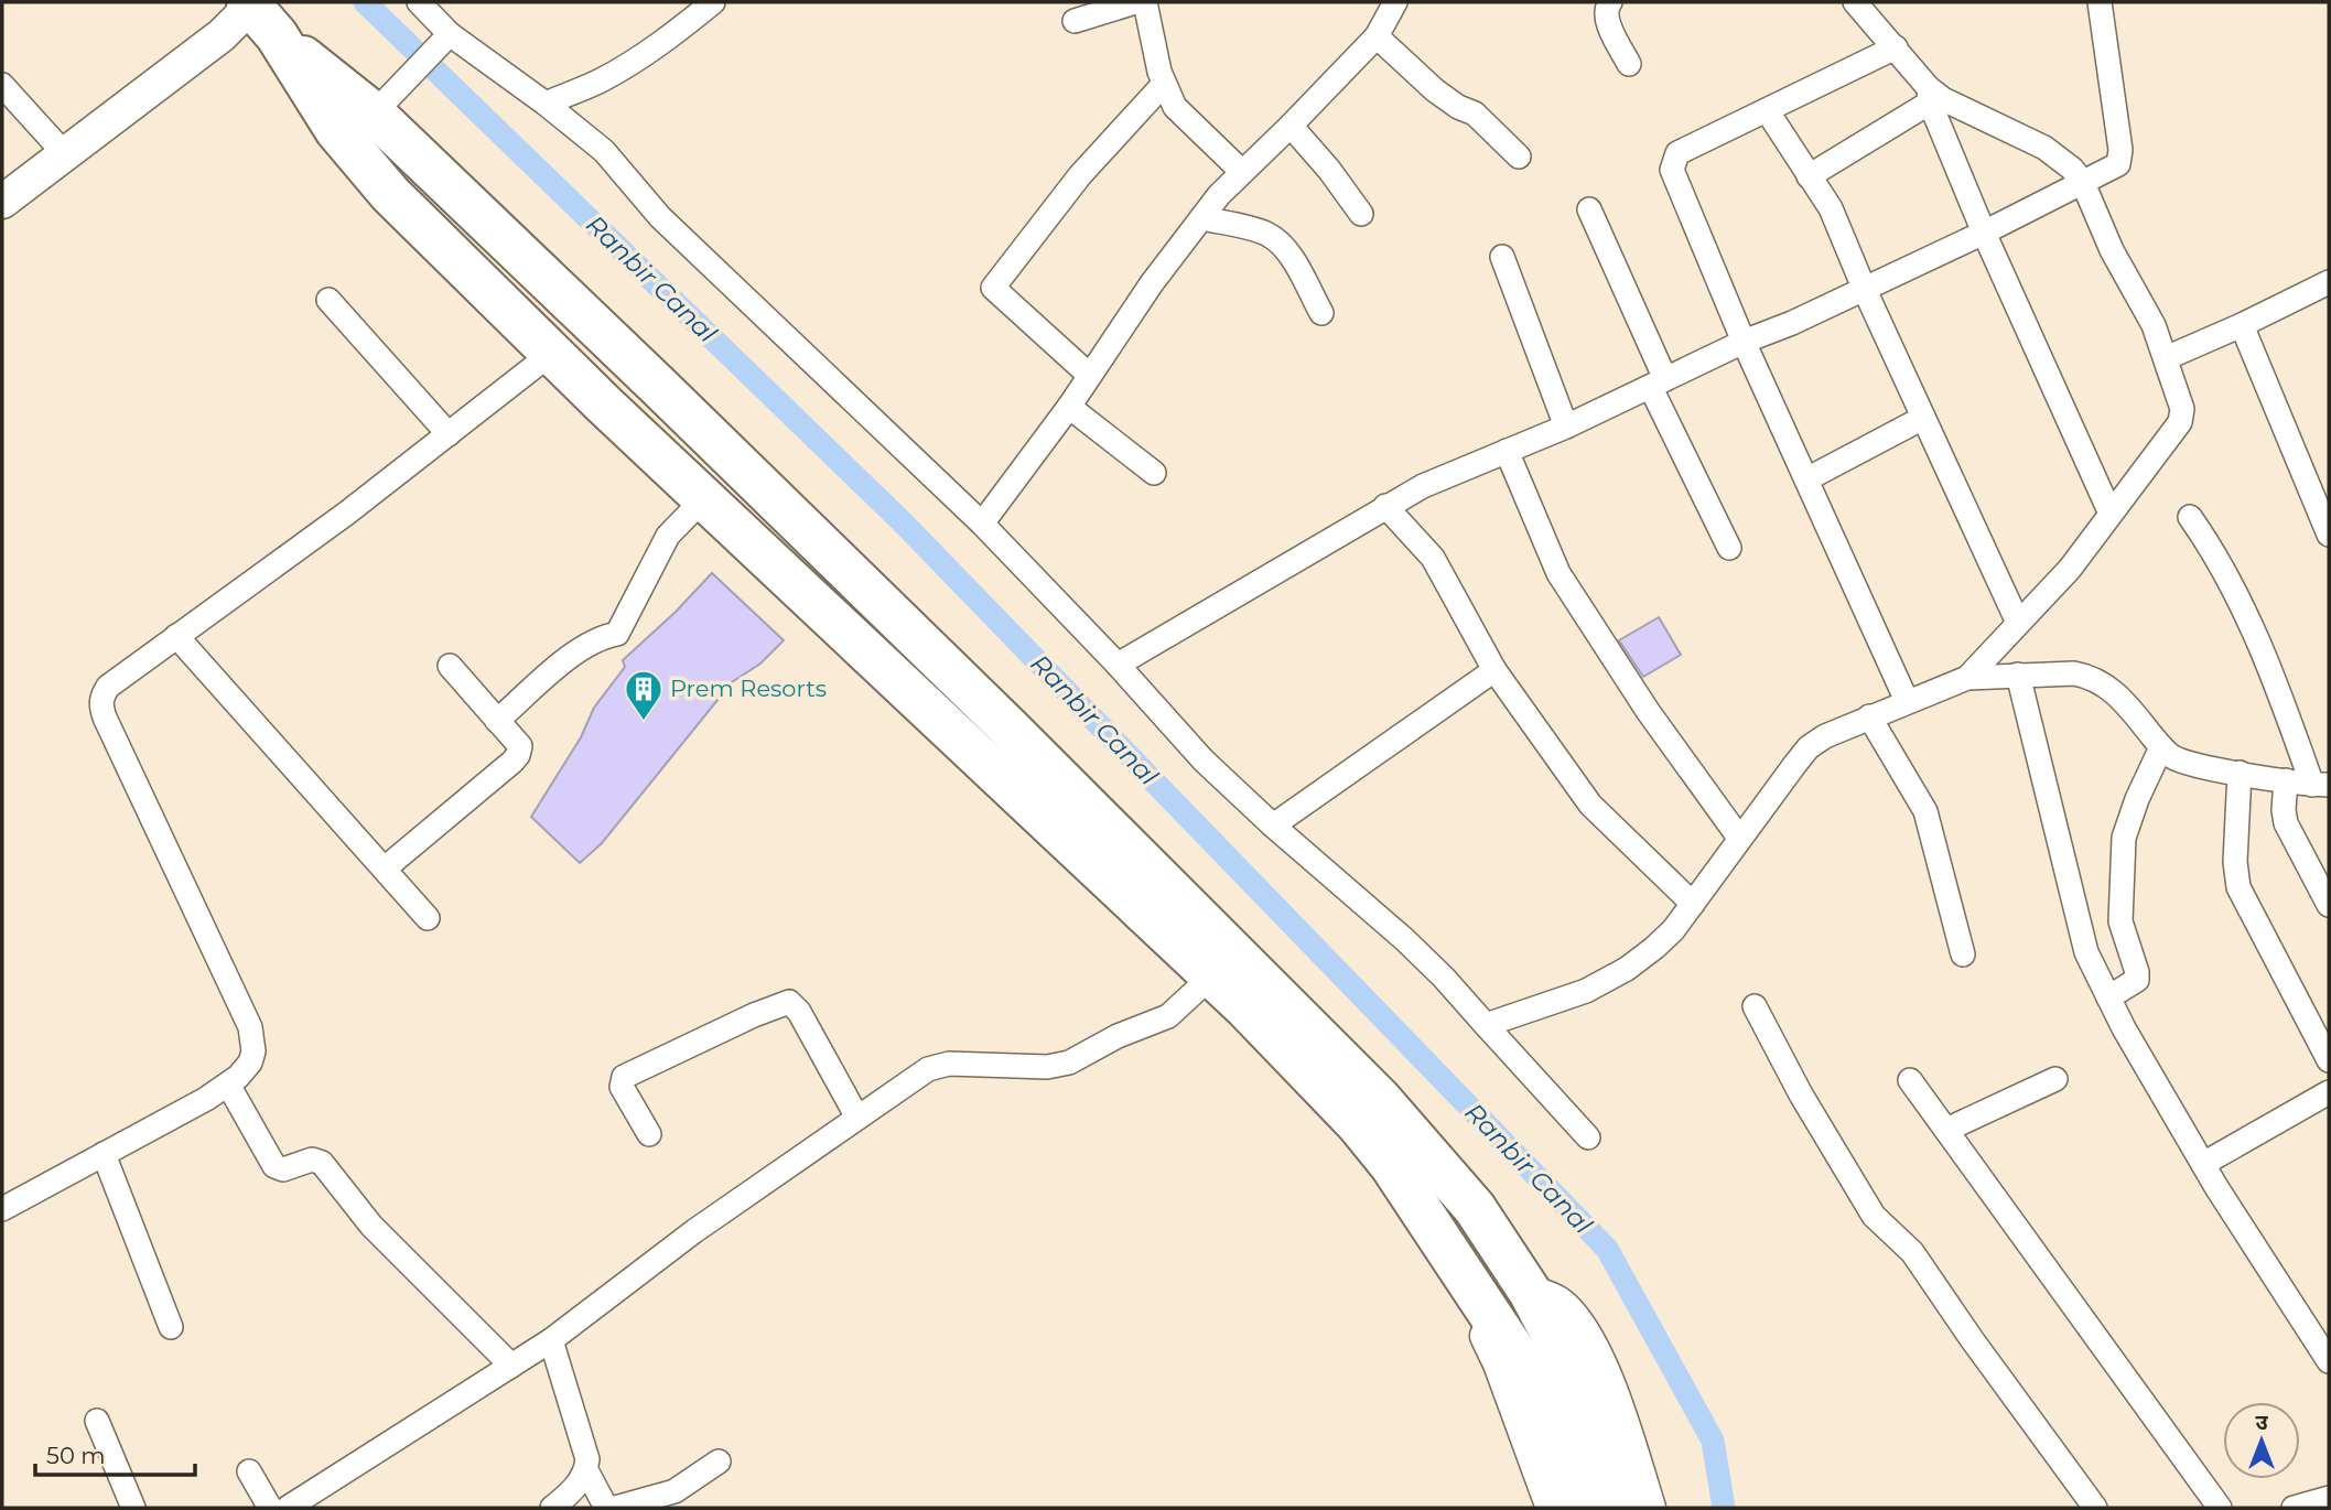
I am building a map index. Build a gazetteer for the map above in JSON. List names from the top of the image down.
{
  "water": ["Ranbir Canal"],
  "places": {
    "building": ["Prem Resorts"]
  },
  "scale_bar": "50 m",
  "north": "top"
}
